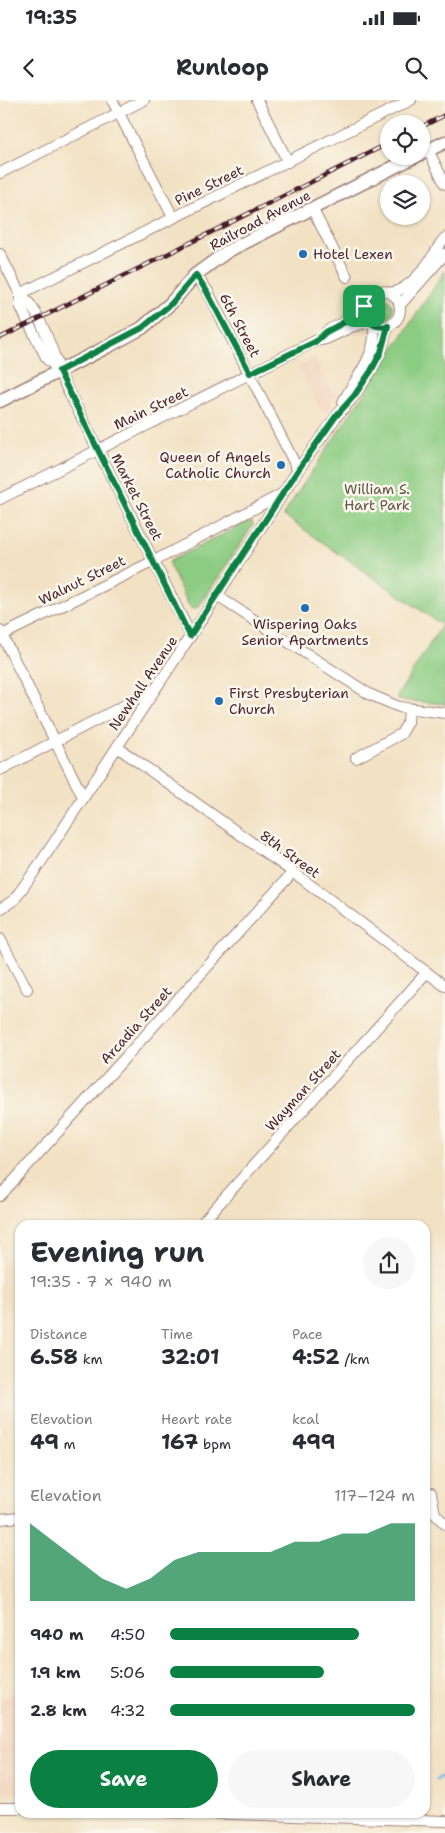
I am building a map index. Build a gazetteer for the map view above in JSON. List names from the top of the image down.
{
  "streets": {
    "main road": ["Railroad Avenue"],
    "street": [
      "Pine Street",
      "6th Street",
      "Main Street",
      "Market Street",
      "Walnut Street",
      "Newhall Avenue",
      "8th Street",
      "Arcadia Street",
      "Wayman Street"
    ]
  },
  "crossings": [
    ["Pine Street", "Market Street"],
    ["Railroad Avenue", "6th Street"],
    ["Railroad Avenue", "Market Street"],
    ["6th Street", "Main Street"],
    ["6th Street", "Newhall Avenue"],
    ["Main Street", "Market Street"],
    ["Main Street", "Newhall Avenue"],
    ["Market Street", "Walnut Street"],
    ["Market Street", "Newhall Avenue"],
    ["Walnut Street", "Newhall Avenue"],
    ["Newhall Avenue", "8th Street"],
    ["8th Street", "Arcadia Street"],
    ["8th Street", "Wayman Street"]
  ],
  "parks": ["William S. Hart Park"],
  "places": [
    "Hotel Lexen",
    "Queen of Angels Catholic Church",
    "Wispering Oaks Senior Apartments",
    "First Presbyterian Church"
  ],
  "page": {
    "status": "19:35",
    "header": "Runloop",
    "heading": ["Evening run", "19:35 · 7 × 940 m"],
    "stats": [
      ["Distance", "6.58 km"],
      ["Time", "32:01"],
      ["Pace", "4:52 /km"],
      ["Elevation", "49 m"],
      ["Heart rate", "167 bpm"],
      ["kcal", "499"]
    ],
    "chart": ["Elevation", "117–124 m"],
    "list": [
      {
        "name": "940 m",
        "note": "4:50"
      },
      {
        "name": "1.9 km",
        "note": "5:06"
      },
      {
        "name": "2.8 km",
        "note": "4:32"
      }
    ],
    "buttons": ["Save", "Share"]
  }
}
